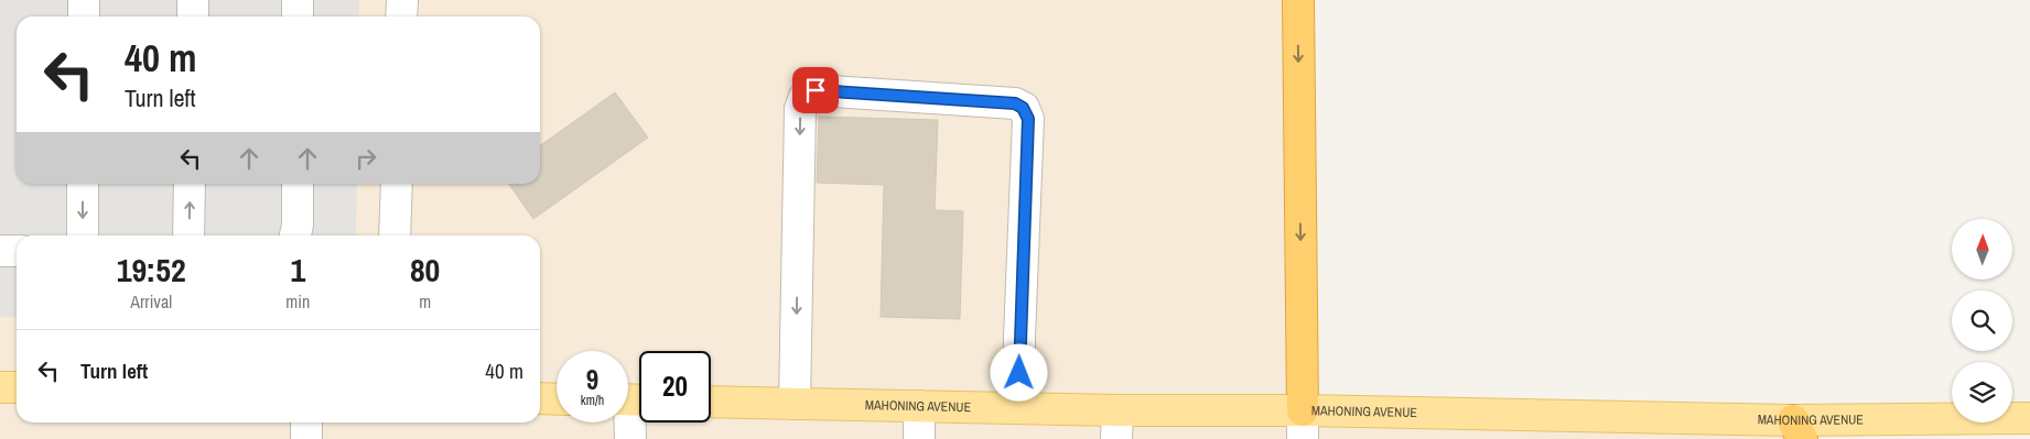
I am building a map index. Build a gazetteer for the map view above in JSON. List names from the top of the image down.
{
  "streets": {
    "main road": ["MAHONING AVENUE"]
  },
  "north": "top",
  "page": {
    "turn": ["40 m", "Turn left"],
    "eta": [
      "19:52",
      "Arrival",
      "1",
      "min",
      "80",
      "m"
    ],
    "list": [
      {
        "name": "Turn left",
        "value": "40 m"
      }
    ],
    "speed": "9 km/h",
    "limit": "20"
  }
}
